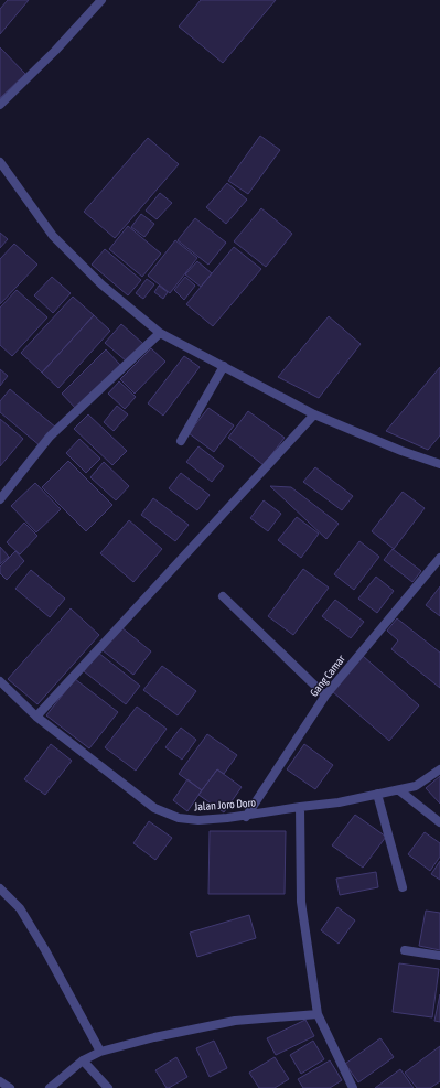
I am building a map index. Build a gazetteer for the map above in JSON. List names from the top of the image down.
{
  "streets": {
    "street": ["Gang Camar", "Jalan Joro Doro"]
  },
  "crossings": [
    ["Gang Camar", "Jalan Joro Doro"]
  ]
}
